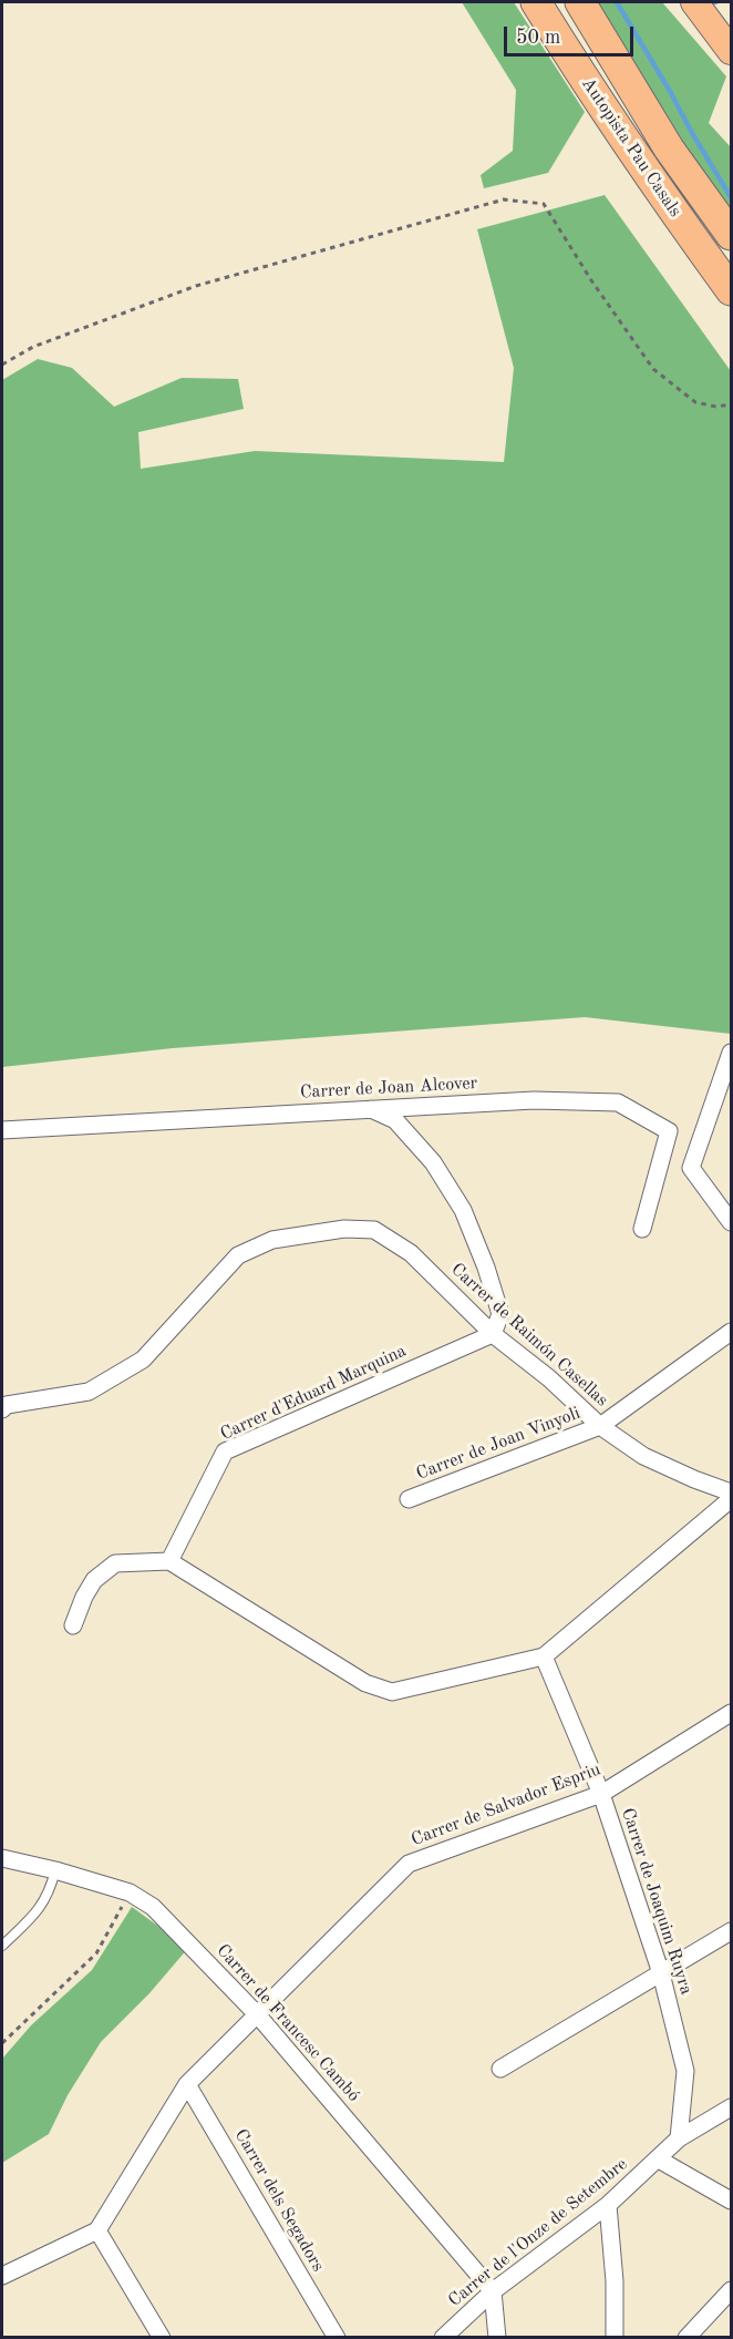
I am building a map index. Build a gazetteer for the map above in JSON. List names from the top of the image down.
{
  "streets": {
    "highway": ["Autopista Pau Casals"],
    "street": [
      "Carrer de Joan Alcover",
      "Carrer de Raimón Casellas",
      "Carrer d'Eduard Marquina",
      "Carrer de Joan Vinyoli",
      "Carrer de Salvador Espriu",
      "Carrer de Joaquim Ruyra",
      "Carrer de Francesc Cambó",
      "Carrer dels Segadors",
      "Carrer de l'Onze de Setembre"
    ]
  },
  "crossings": [
    ["Carrer de Raimón Casellas", "Carrer d'Eduard Marquina"],
    ["Carrer de Raimón Casellas", "Carrer de Joan Vinyoli"],
    ["Carrer de Salvador Espriu", "Carrer de Joaquim Ruyra"],
    ["Carrer de Salvador Espriu", "Carrer de Francesc Cambó"],
    ["Carrer de Salvador Espriu", "Carrer dels Segadors"],
    ["Carrer de Francesc Cambó", "Carrer de l'Onze de Setembre"]
  ],
  "scale_bar": "50 m"
}
